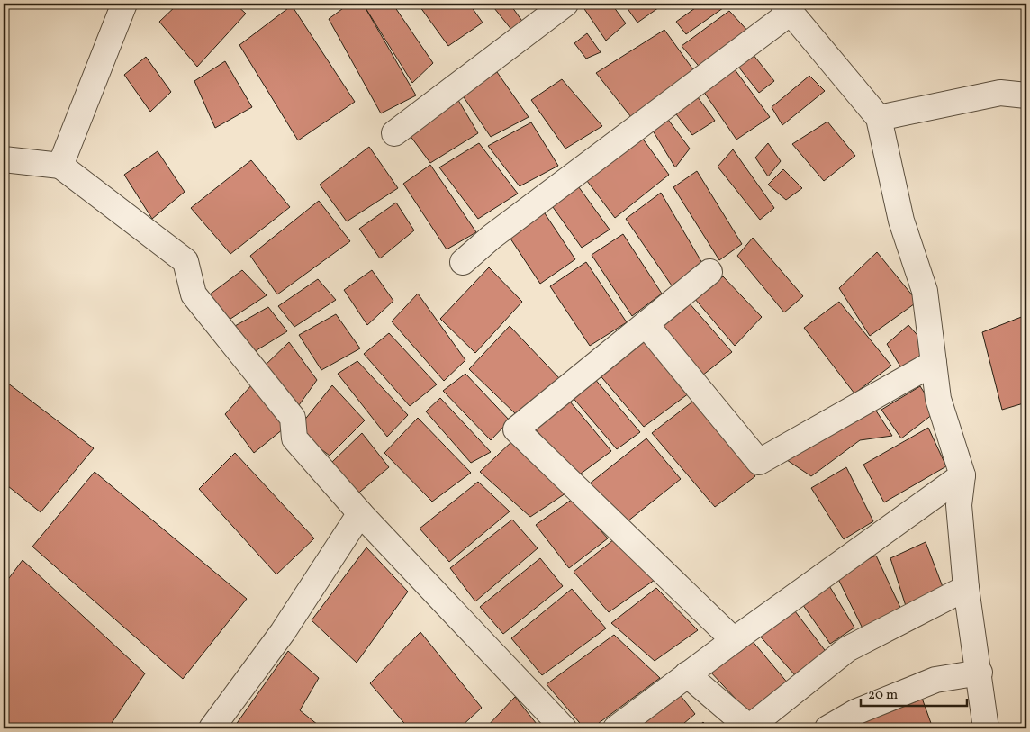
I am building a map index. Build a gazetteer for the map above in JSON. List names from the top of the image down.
{
  "scale_bar": "20 m"
}
